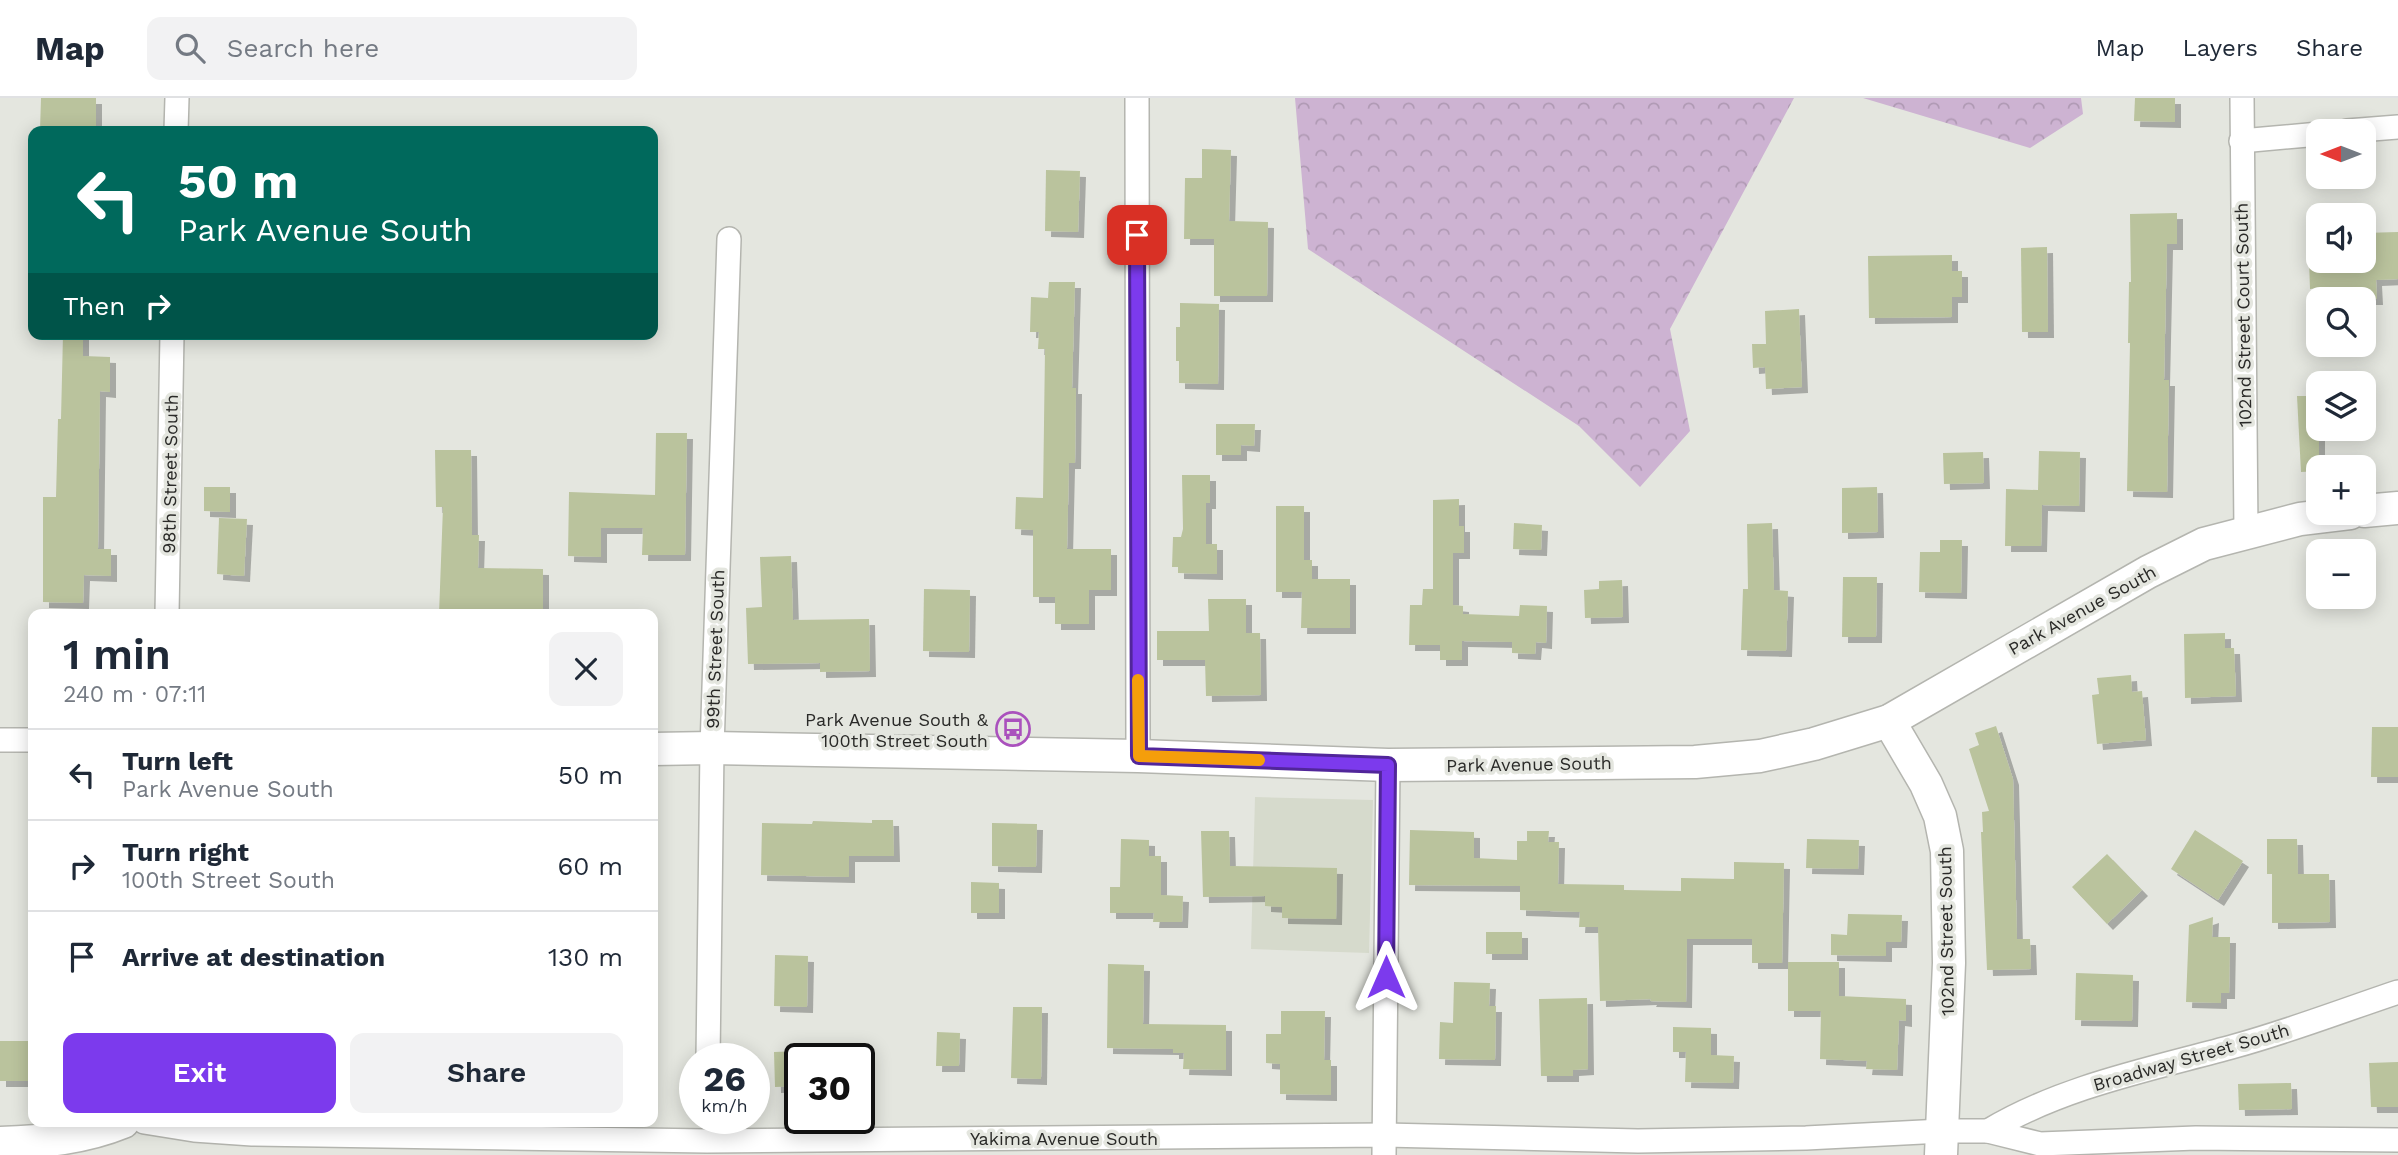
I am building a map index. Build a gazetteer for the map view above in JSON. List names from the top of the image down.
{
  "streets": {
    "main road": ["Park Avenue South", "102nd Street South"],
    "street": [
      "102nd Street Court South",
      "98th Street South",
      "99th Street South",
      "Broadway Street South",
      "Yakima Avenue South"
    ]
  },
  "crossings": [
    ["102nd Street Court South", "Park Avenue South"],
    ["Park Avenue South", "99th Street South"],
    ["Park Avenue South", "102nd Street South"],
    ["102nd Street South", "Yakima Avenue South"],
    ["Broadway Street South", "Yakima Avenue South"]
  ],
  "places": {
    "bus stop": ["Park Avenue South & 100th Street South"]
  },
  "north": "left",
  "page": {
    "header": "Map",
    "search": "Search here",
    "nav": ["Map", "Layers", "Share"],
    "map_buttons": ["+", "−"],
    "turn": ["50 m", "Park Avenue South"],
    "then": "Then",
    "heading": ["1 min", "240 m · 07:11"],
    "list": [
      {
        "name": "Turn left",
        "note": "Park Avenue South",
        "value": "50 m"
      },
      {
        "name": "Turn right",
        "note": "100th Street South",
        "value": "60 m"
      },
      {
        "name": "Arrive at destination",
        "value": "130 m"
      }
    ],
    "buttons": ["Exit", "Share"],
    "speed": "26 km/h",
    "limit": "30"
  }
}
